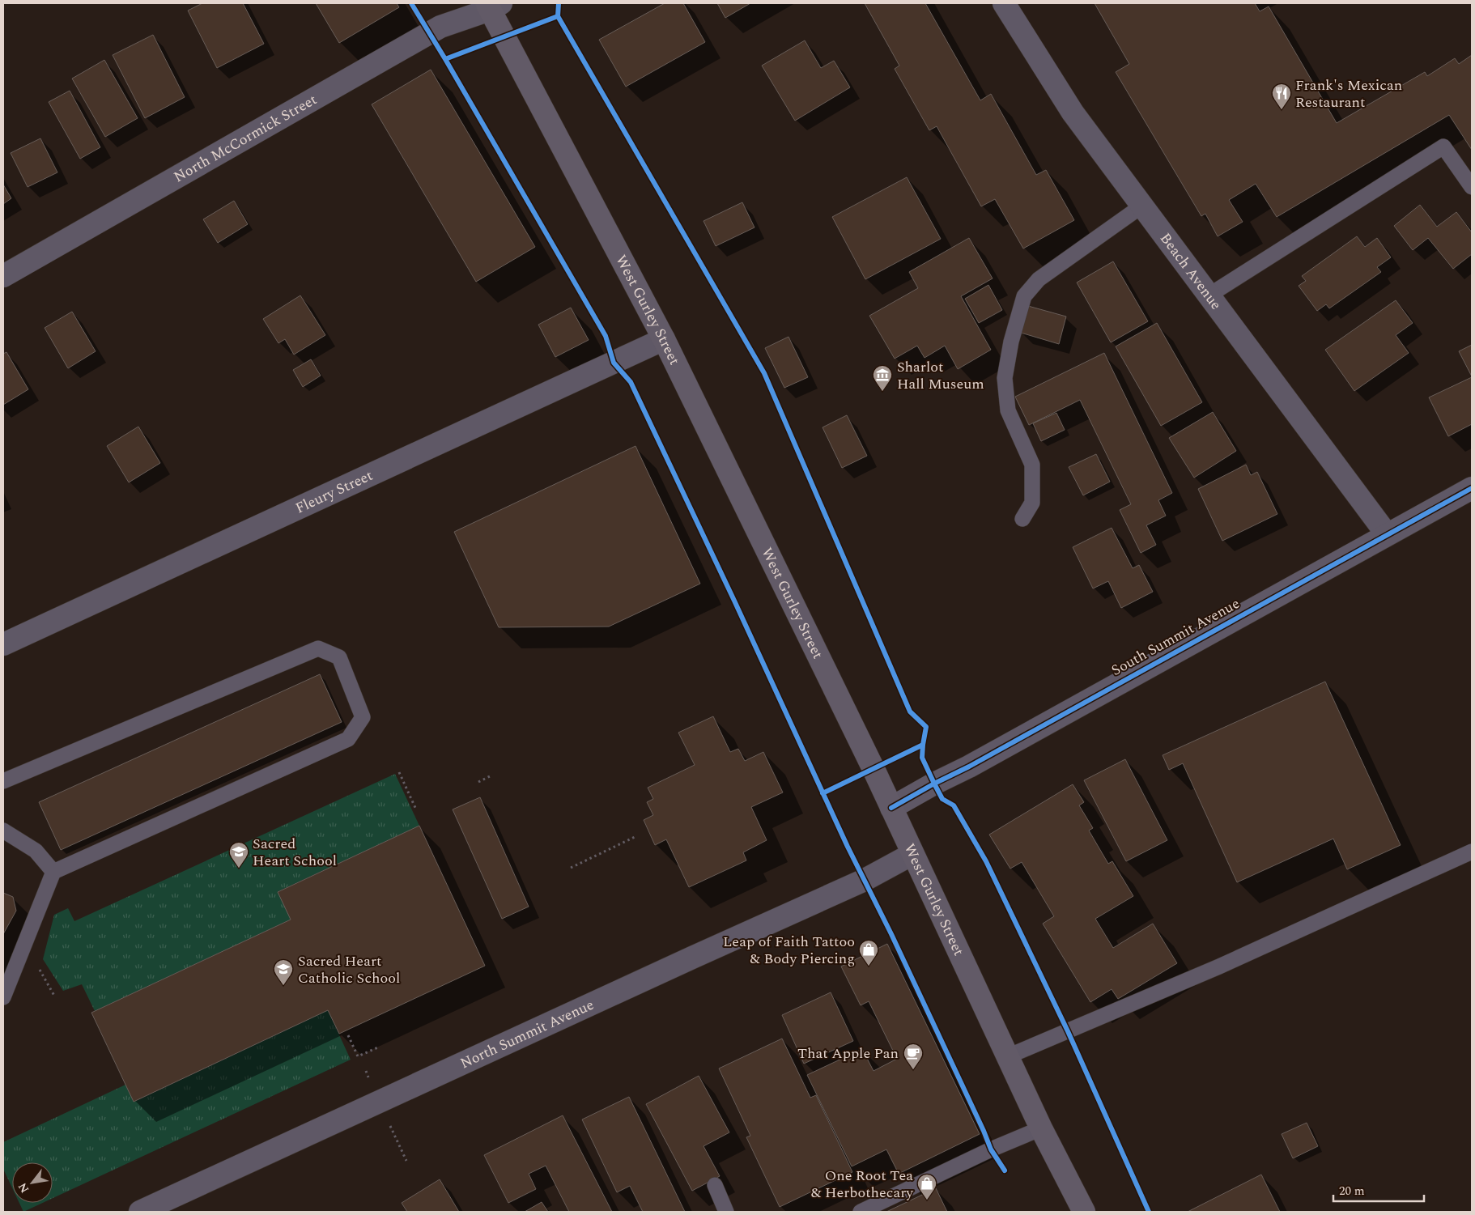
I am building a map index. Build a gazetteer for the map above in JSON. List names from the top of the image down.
{
  "streets": {
    "main road": ["West Gurley Street"],
    "street": [
      "North McCormick Street",
      "Beach Avenue",
      "Fleury Street",
      "South Summit Avenue",
      "North Summit Avenue"
    ]
  },
  "crossings": [
    ["North McCormick Street", "West Gurley Street"],
    ["Beach Avenue", "South Summit Avenue"],
    ["West Gurley Street", "Fleury Street"],
    ["West Gurley Street", "South Summit Avenue"],
    ["West Gurley Street", "North Summit Avenue"]
  ],
  "places": {
    "restaurant": ["Frank's Mexican Restaurant"],
    "museum": ["Sharlot Hall Museum"],
    "school or university": ["Sacred Heart School", "Sacred Heart Catholic School"],
    "shop": ["Leap of Faith Tattoo & Body Piercing", "One Root Tea & Herbothecary"],
    "cafe": ["That Apple Pan"]
  },
  "scale_bar": "20 m",
  "north": "bottom left"
}
